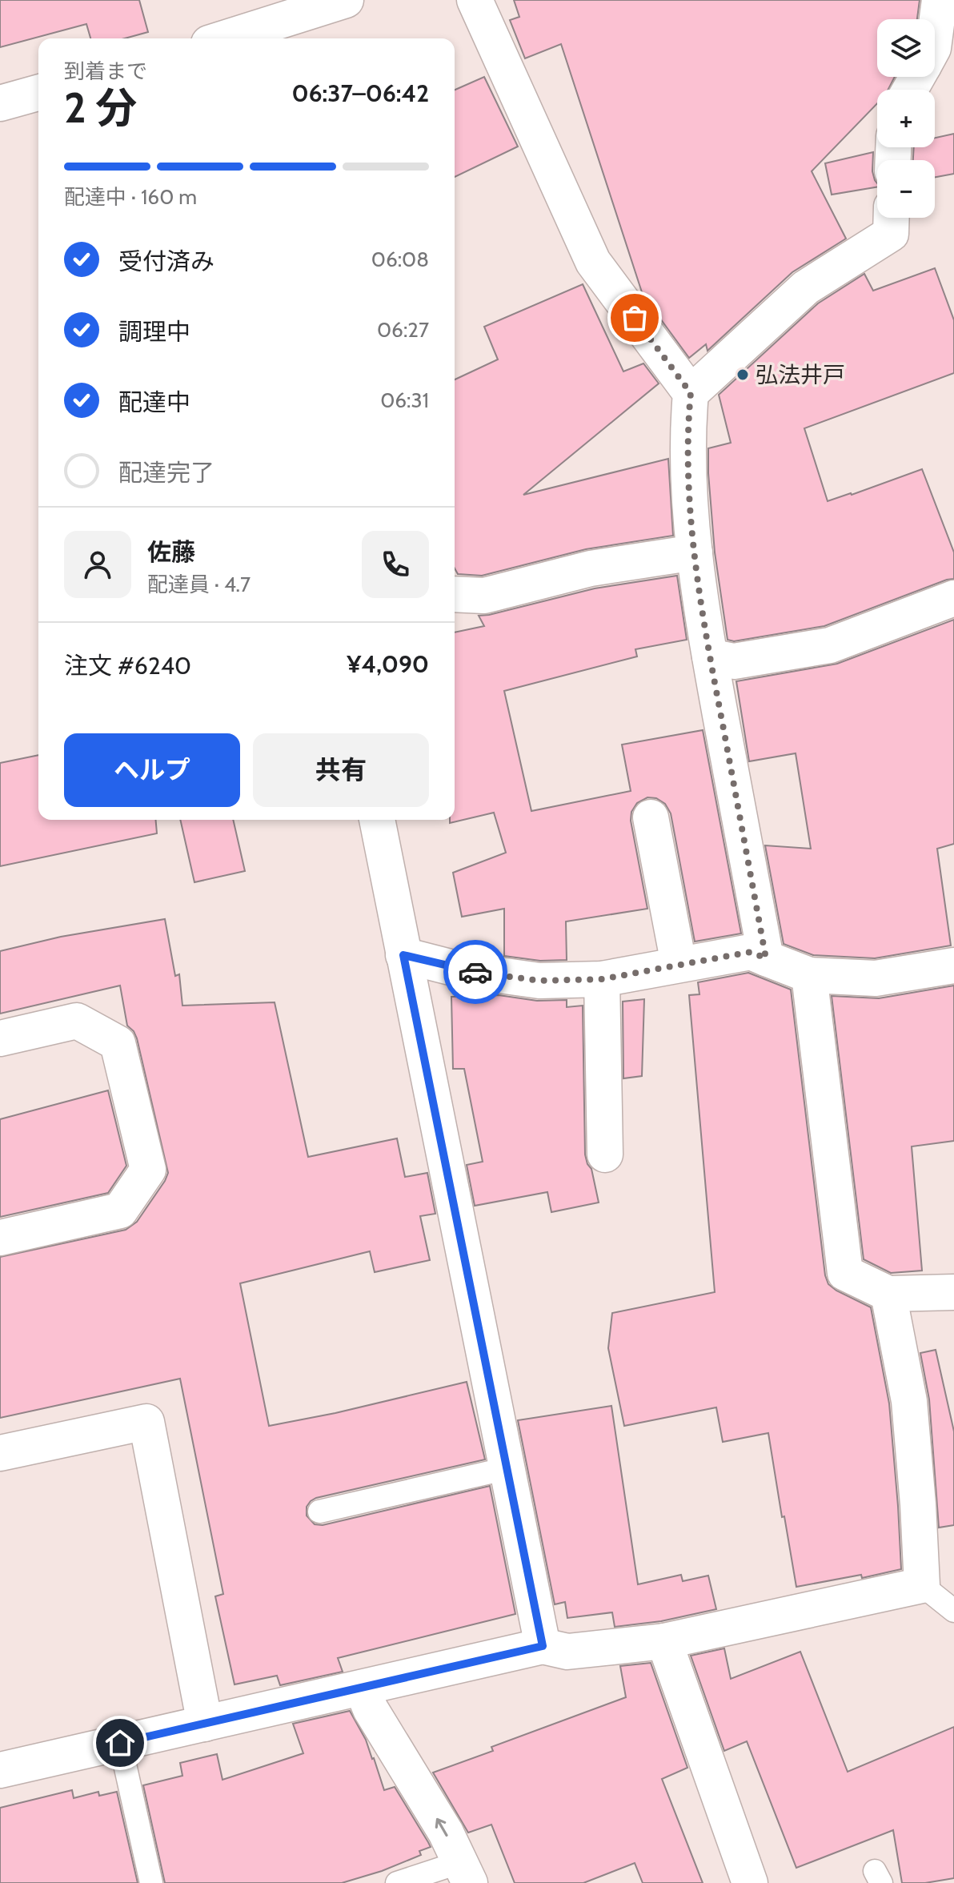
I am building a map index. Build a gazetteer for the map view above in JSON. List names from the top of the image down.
{
  "places": ["弘法井戸"],
  "page": {
    "map_buttons": ["+", "−"],
    "heading": ["2 分", "到着まで", "06:37–06:42"],
    "panel": [
      "佐藤",
      "配達員 · 4.7",
      "注文 #6240",
      "¥4,090"
    ],
    "bar": "配達中 · 160 m",
    "list": [
      ["受付済み", "06:08"],
      ["調理中", "06:27"],
      ["配達中", "06:31"],
      "配達完了"
    ],
    "buttons": ["ヘルプ", "共有"]
  }
}
